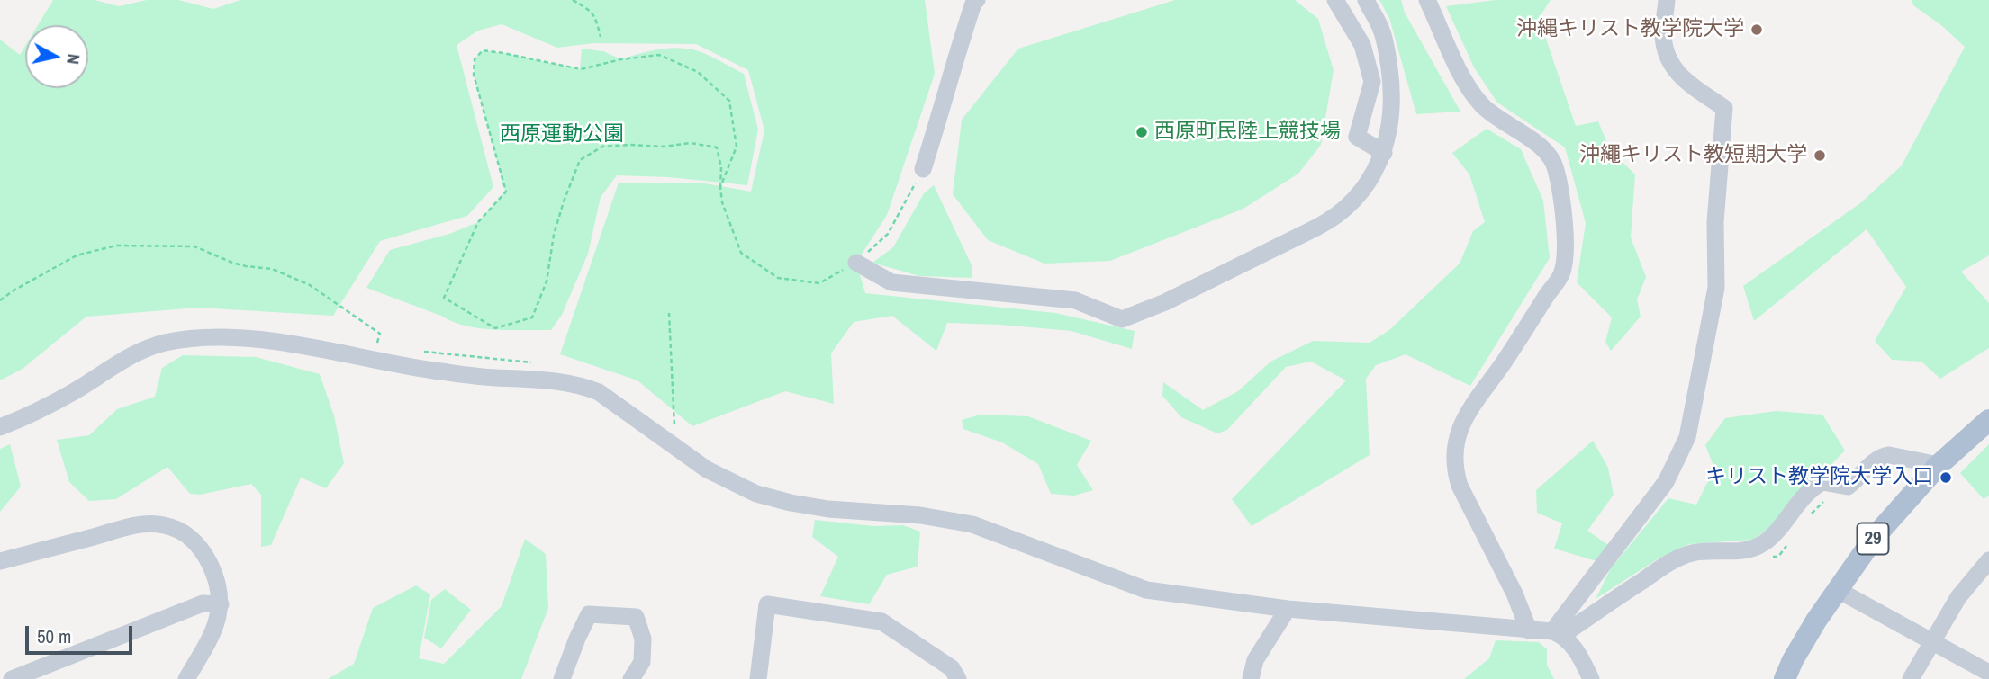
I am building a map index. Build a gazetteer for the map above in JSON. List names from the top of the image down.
{
  "streets": {
    "main road": ["29"]
  },
  "parks": ["西原運動公園"],
  "places": [
    "沖縄キリスト教学院大学",
    "西原町民陸上競技場",
    "沖繩キリスト教短期大学",
    "キリスト教学院大学入口"
  ],
  "scale_bar": "50 m",
  "north": "right"
}
